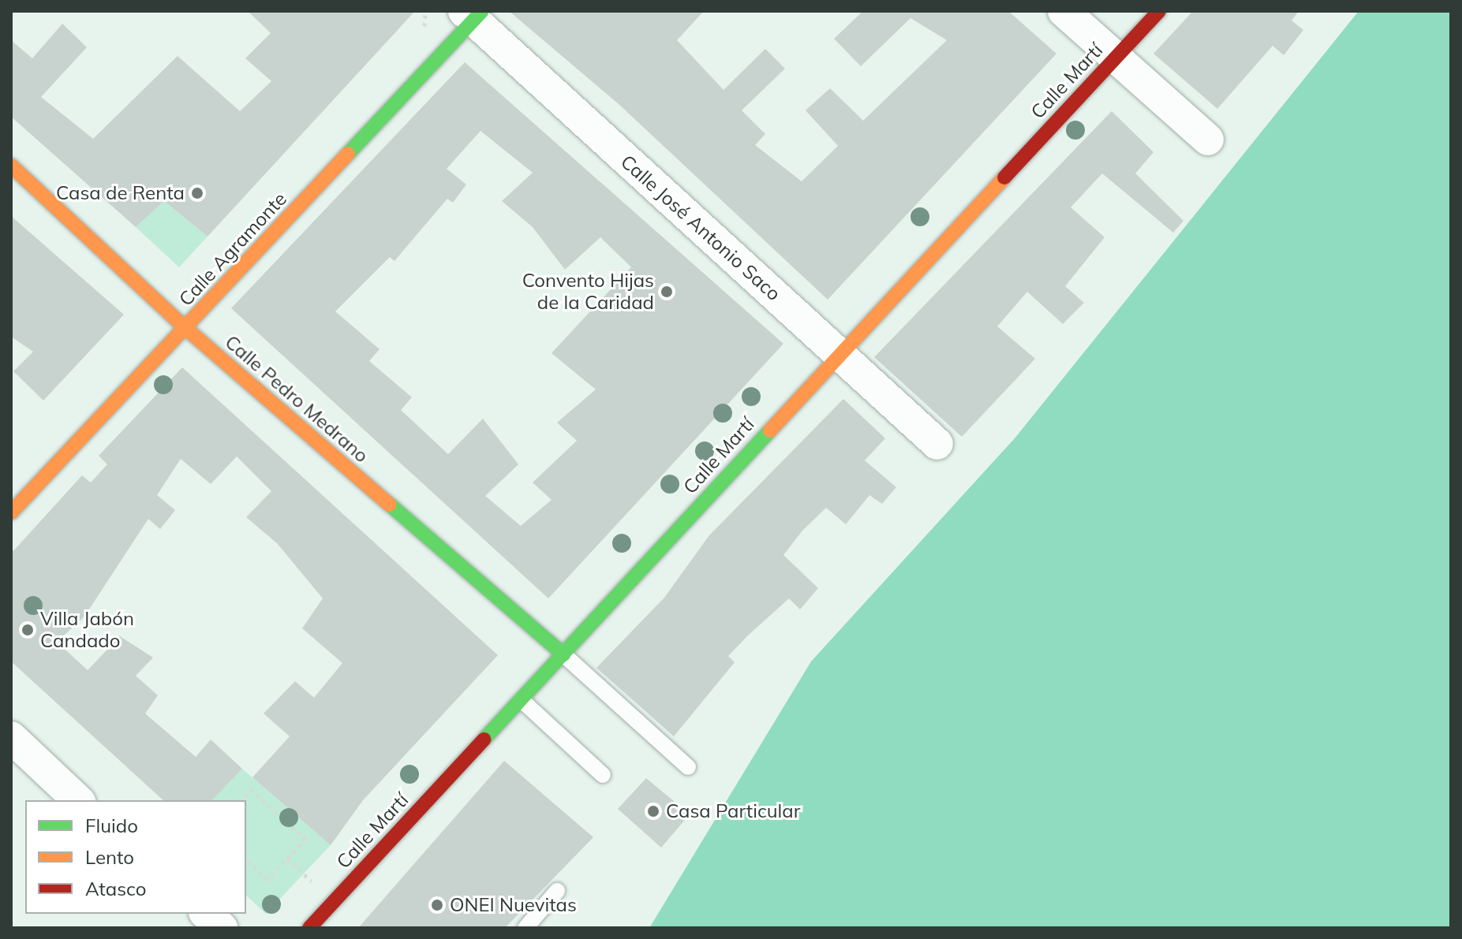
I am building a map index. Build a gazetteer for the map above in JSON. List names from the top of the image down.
{
  "streets": {
    "main road": ["Calle Martí", "Calle Agramonte", "Calle Pedro Medrano"],
    "street": ["Calle José Antonio Saco"]
  },
  "crossings": [
    ["Calle Martí", "Calle José Antonio Saco"],
    ["Calle Martí", "Calle Pedro Medrano"],
    ["Calle José Antonio Saco", "Calle Agramonte"],
    ["Calle Agramonte", "Calle Pedro Medrano"]
  ],
  "places": [
    "Casa de Renta",
    "Convento Hijas de la Caridad",
    "Villa Jabón Candado",
    "Casa Particular",
    "ONEI Nuevitas"
  ],
  "legend": ["Fluido", "Lento", "Atasco"]
}
